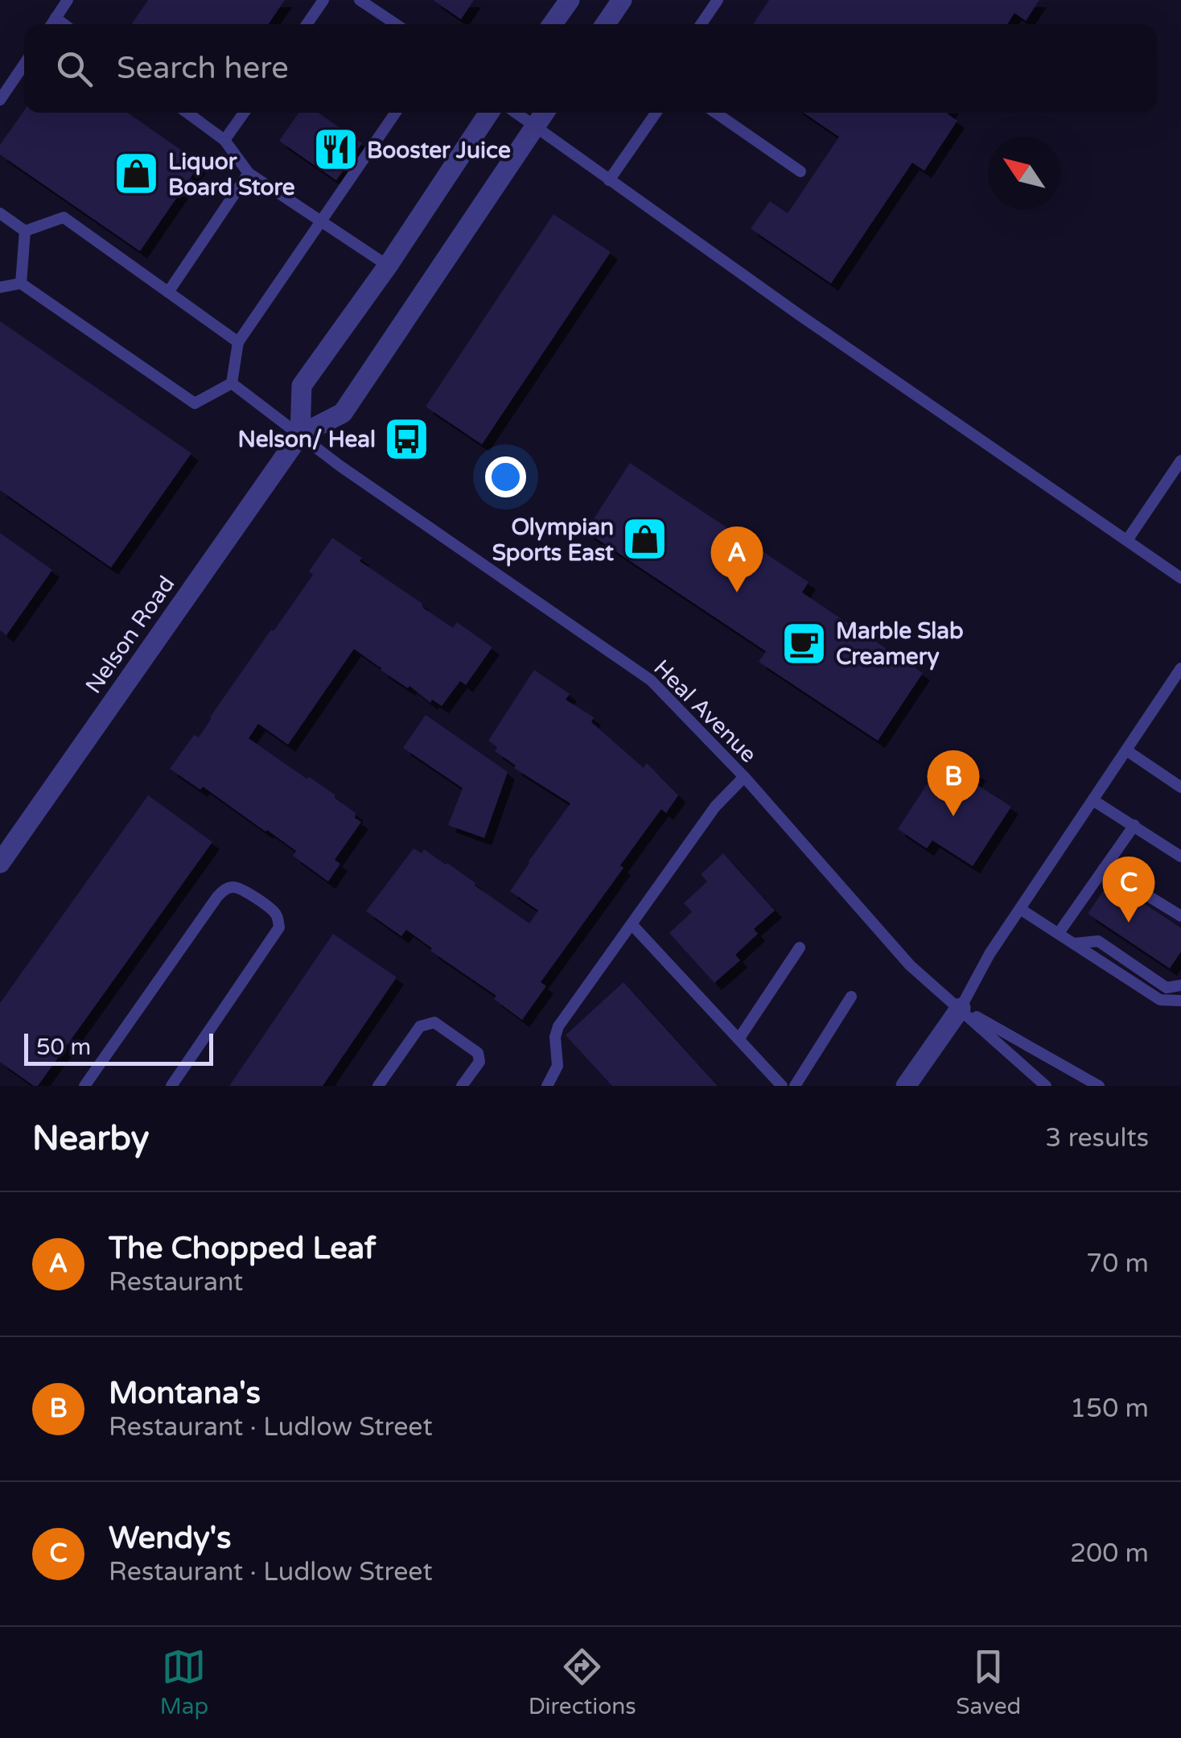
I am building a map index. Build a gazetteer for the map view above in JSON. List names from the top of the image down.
{
  "streets": {
    "street": ["Nelson Road"],
    "lane": ["Heal Avenue"]
  },
  "crossings": [
    ["Nelson Road", "Heal Avenue"]
  ],
  "places": {
    "restaurant": ["Booster Juice"],
    "shop": ["Liquor Board Store", "Olympian Sports East"],
    "bus stop": ["Nelson/ Heal"],
    "cafe": ["Marble Slab Creamery"]
  },
  "scale_bar": "50 m",
  "north": "top left",
  "page": {
    "search": "Search here",
    "pins": ["A", "B", "C"],
    "scale": "50 m",
    "heading": ["Nearby", "3 results"],
    "list": [
      {
        "mark": "A",
        "name": "The Chopped Leaf",
        "note": "Restaurant",
        "value": "70 m"
      },
      {
        "mark": "B",
        "name": "Montana's",
        "note": "Restaurant · Ludlow Street",
        "value": "150 m"
      },
      {
        "mark": "C",
        "name": "Wendy's",
        "note": "Restaurant · Ludlow Street",
        "value": "200 m"
      }
    ],
    "nav": ["Map", "Directions", "Saved"]
  }
}
